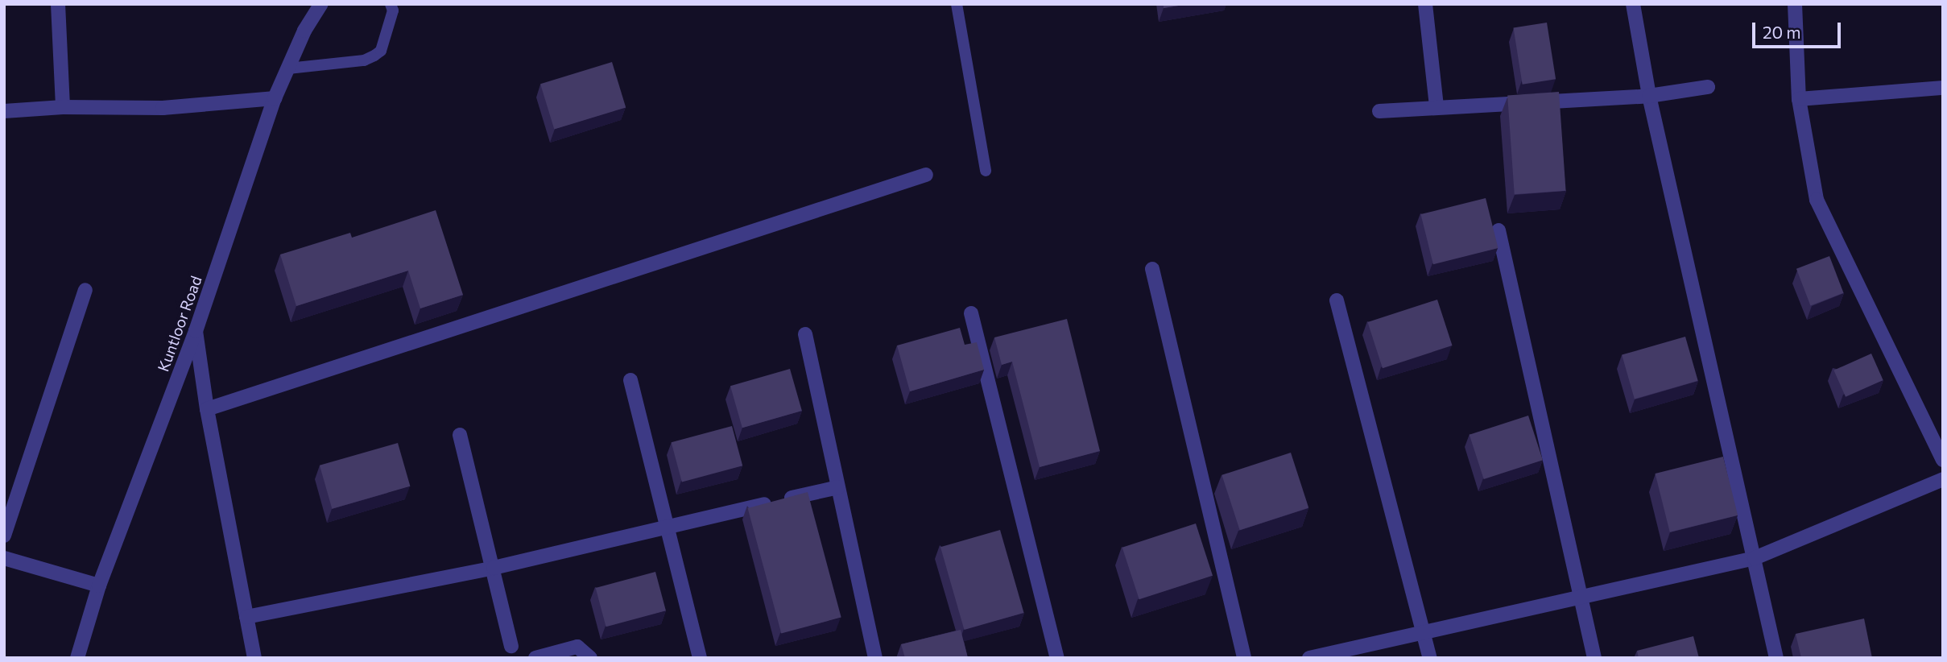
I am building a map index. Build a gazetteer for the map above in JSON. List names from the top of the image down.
{
  "streets": {
    "street": ["Kuntloor Road"]
  },
  "scale_bar": "20 m"
}
